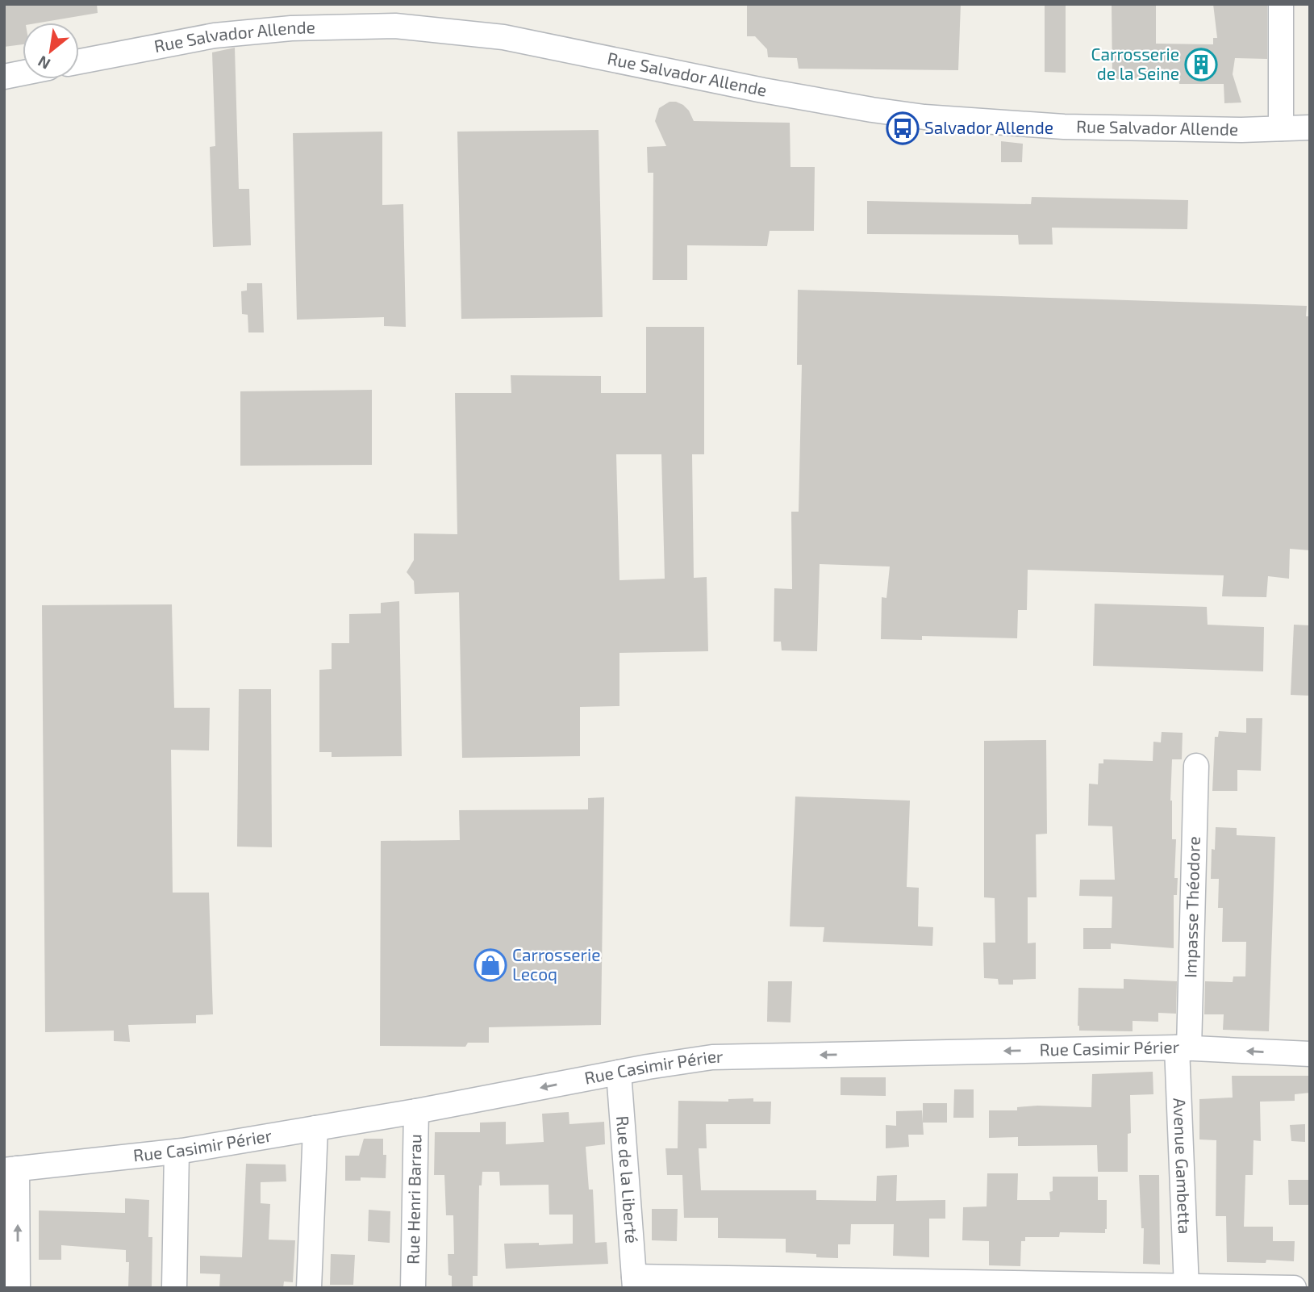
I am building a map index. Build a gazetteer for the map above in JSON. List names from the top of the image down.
{
  "streets": {
    "street": [
      "Rue Salvador Allende",
      "Impasse Théodore",
      "Rue Casimir Périer",
      "Avenue Gambetta",
      "Rue de la Liberté",
      "Rue Henri Barrau"
    ]
  },
  "crossings": [
    ["Impasse Théodore", "Rue Casimir Périer"],
    ["Impasse Théodore", "Avenue Gambetta"],
    ["Rue Casimir Périer", "Avenue Gambetta"],
    ["Rue Casimir Périer", "Rue de la Liberté"],
    ["Rue Casimir Périer", "Rue Henri Barrau"]
  ],
  "one_way": ["Rue Casimir Périer"],
  "places": {
    "building": ["Carrosserie de la Seine"],
    "bus stop": ["Salvador Allende"],
    "shop": ["Carrosserie Lecoq"]
  },
  "north": "bottom left"
}
